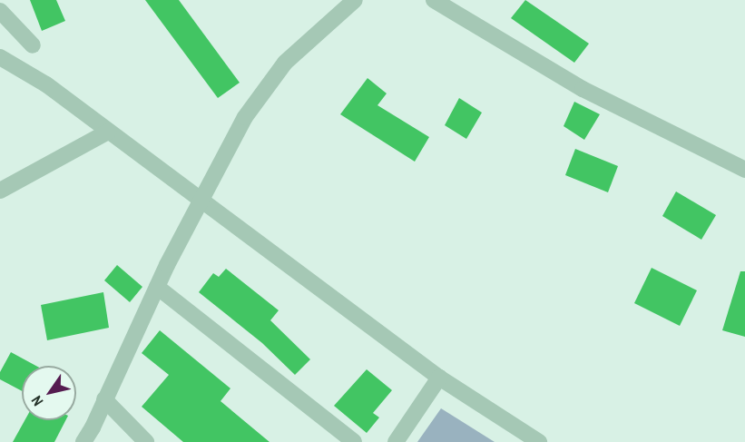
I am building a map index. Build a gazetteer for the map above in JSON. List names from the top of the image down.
{
  "north": "bottom left"
}
